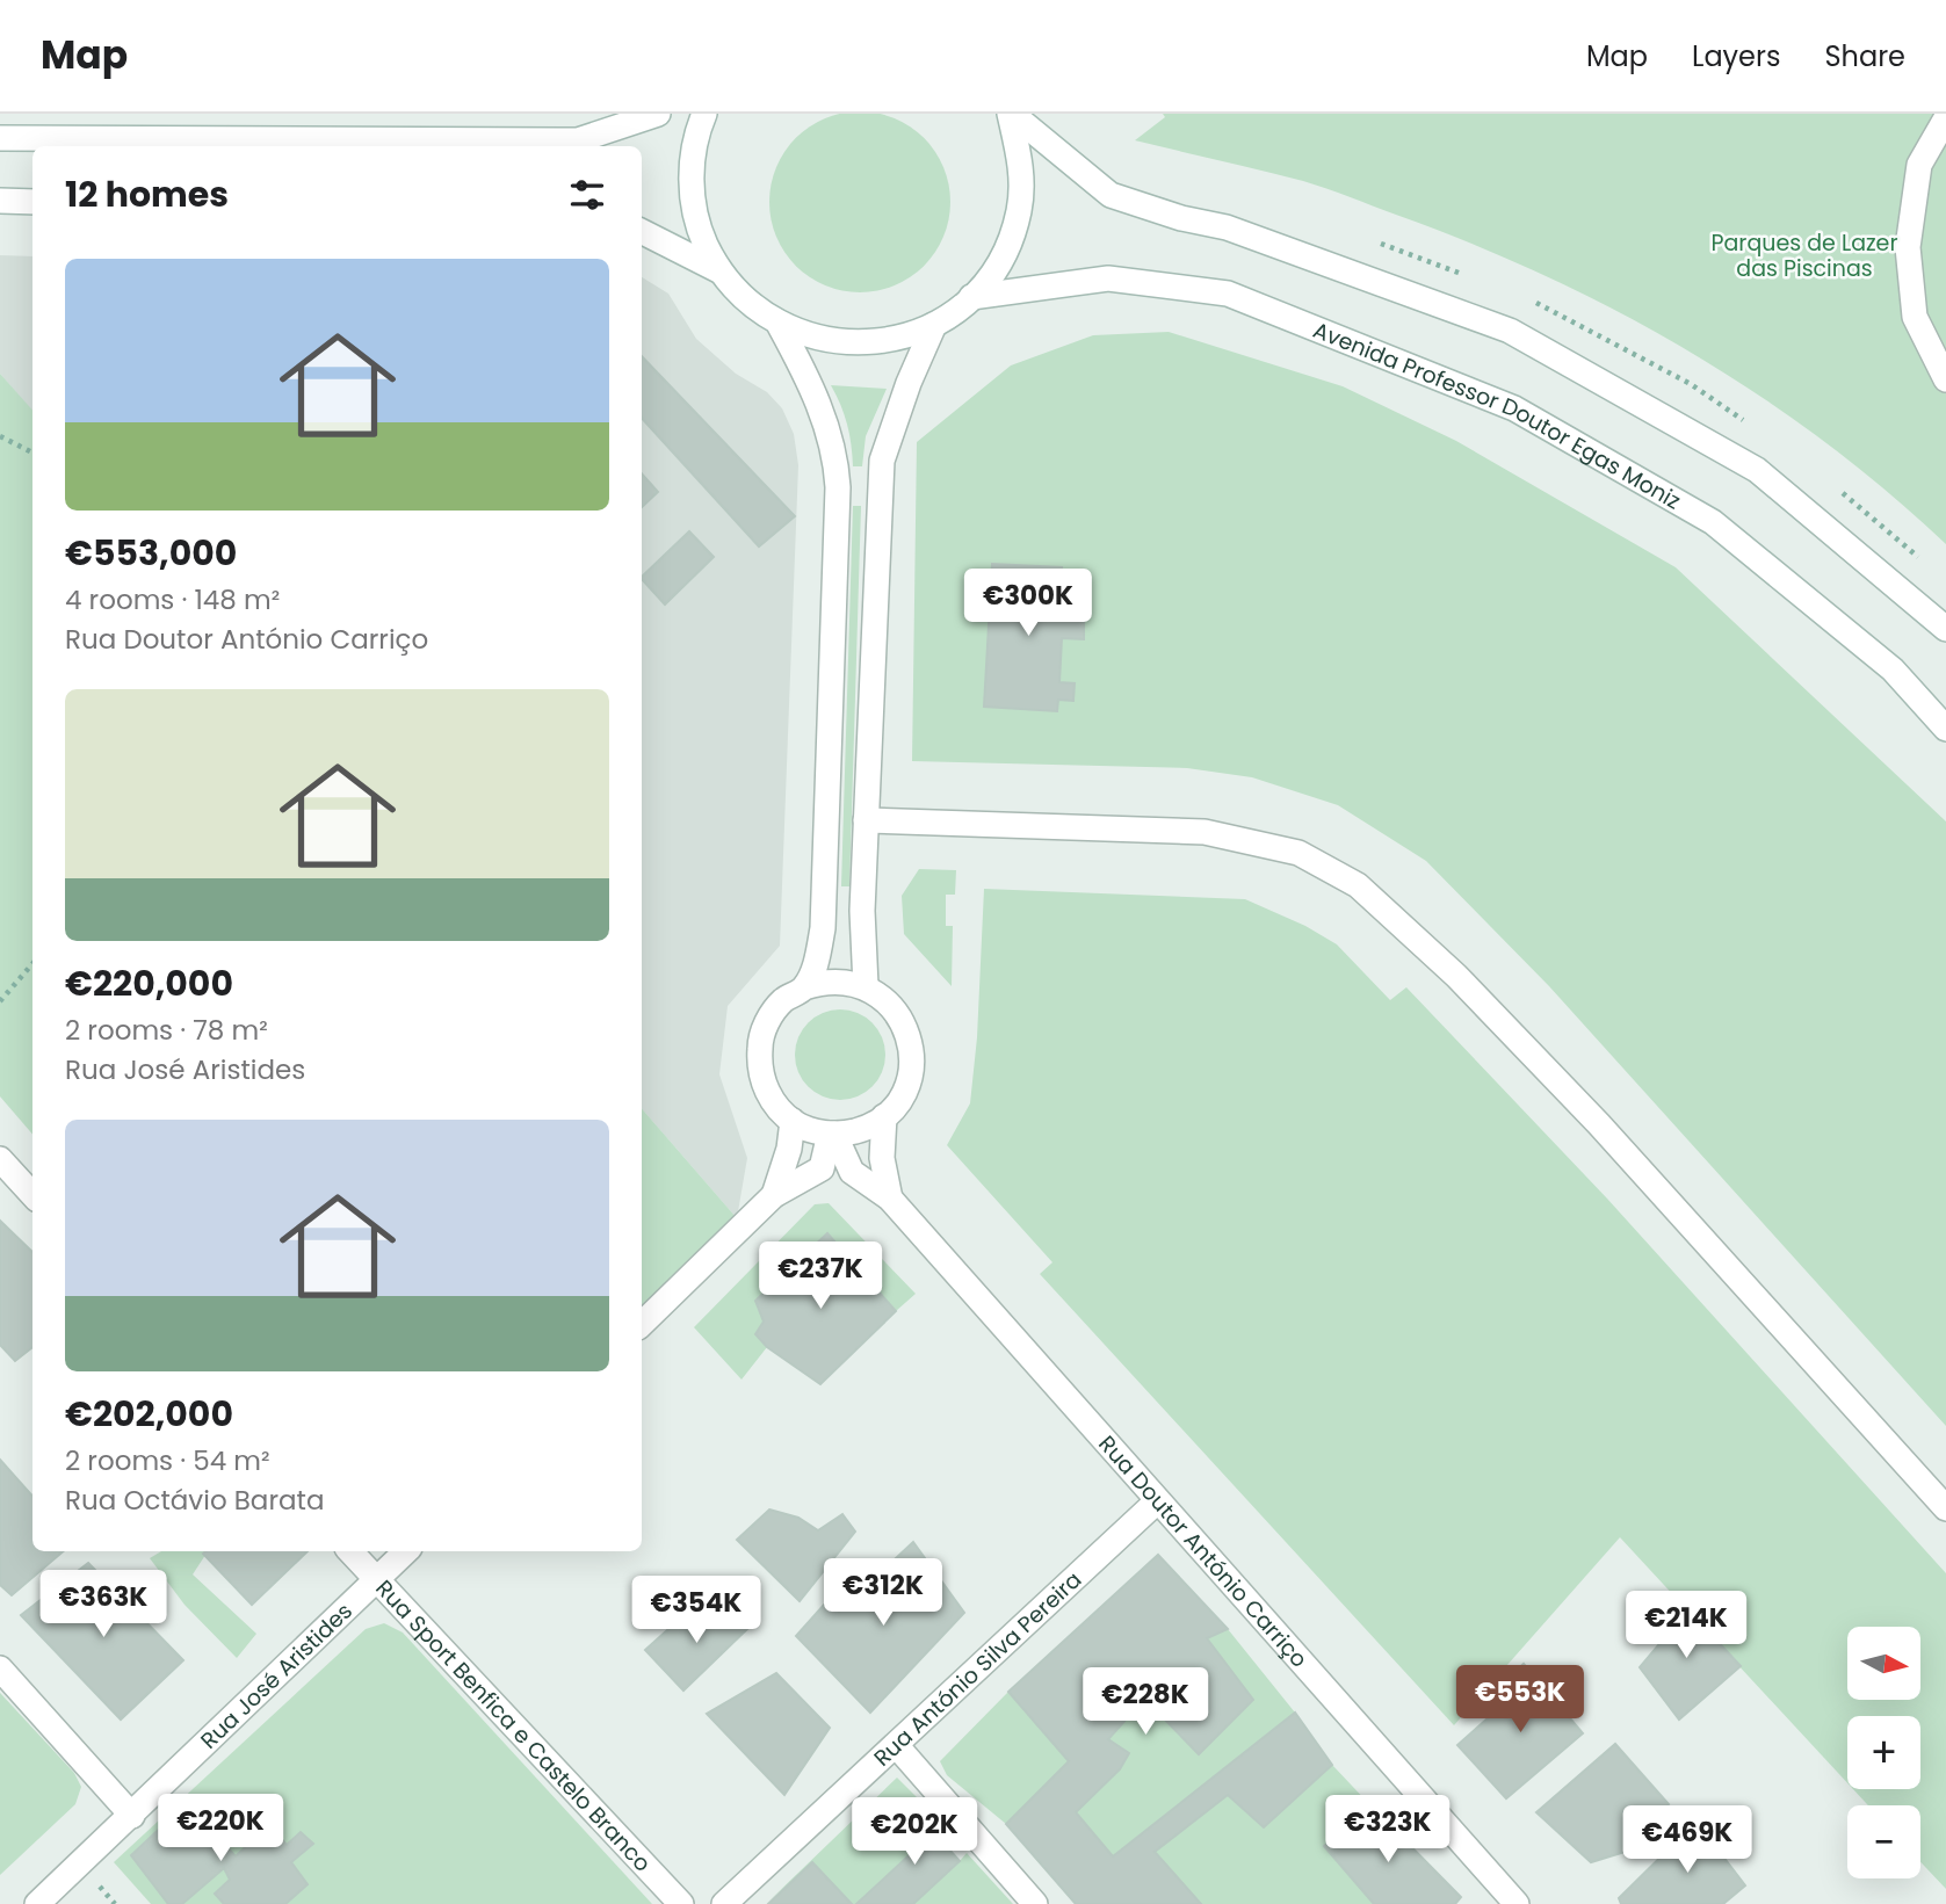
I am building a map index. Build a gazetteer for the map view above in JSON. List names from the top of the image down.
{
  "streets": {
    "street": [
      "Avenida Professor Doutor Egas Moniz",
      "Rua Doutor António Carriço",
      "Rua António Silva Pereira",
      "Rua José Aristides",
      "Rua Sport Benfica e Castelo Branco"
    ]
  },
  "crossings": [
    ["Rua Doutor António Carriço", "Rua António Silva Pereira"],
    ["Rua José Aristides", "Rua Sport Benfica e Castelo Branco"]
  ],
  "parks": ["Parques de Lazer das Piscinas"],
  "north": "right",
  "page": {
    "header": "Map",
    "nav": ["Map", "Layers", "Share"],
    "heading": "12 homes",
    "list": [
      {
        "name": "€553,000",
        "note": "4 rooms · 148 m² · Rua Doutor António Carriço"
      },
      {
        "name": "€220,000",
        "note": "2 rooms · 78 m² · Rua José Aristides"
      },
      {
        "name": "€202,000",
        "note": "2 rooms · 54 m² · Rua Octávio Barata"
      }
    ],
    "price": [
      "€300K",
      "€237K",
      "€312K",
      "€363K",
      "€354K",
      "€214K",
      "€553K",
      "€228K",
      "€220K",
      "€323K",
      "€202K",
      "€469K"
    ],
    "map_buttons": ["+", "−"]
  }
}
